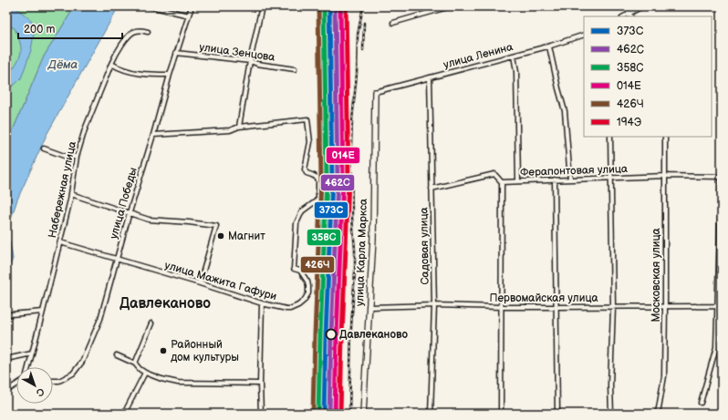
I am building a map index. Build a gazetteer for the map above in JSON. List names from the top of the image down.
{
  "streets": {
    "street": [
      "улица Зенцова",
      "улица Ленина",
      "Ферапонтовая улица",
      "Набережная улица",
      "улица Победы",
      "Садовая улица",
      "улица Карла Маркса",
      "Московская улица",
      "улица Мажита Гафури",
      "Первомайская улица"
    ]
  },
  "crossings": [
    ["улица Зенцова", "улица Победы"],
    ["улица Ленина", "Садовая улица"],
    ["улица Ленина", "улица Карла Маркса"],
    ["Ферапонтовая улица", "Садовая улица"],
    ["Ферапонтовая улица", "Московская улица"],
    ["Набережная улица", "улица Мажита Гафури"],
    ["улица Победы", "улица Мажита Гафури"],
    ["Садовая улица", "Первомайская улица"],
    ["улица Карла Маркса", "Первомайская улица"],
    ["Московская улица", "Первомайская улица"]
  ],
  "districts": ["Давлеканово"],
  "water": ["Дёма"],
  "places": ["Магнит", "Давлеканово", "Районный дом культуры"],
  "lines": [
    "transit line 373C",
    "transit line 462С",
    "transit line 358С",
    "transit line 014Е",
    "transit line 426Ч",
    "transit line 194Э"
  ],
  "legend": [
    "373C",
    "462С",
    "358С",
    "014Е",
    "426Ч",
    "194Э"
  ],
  "scale_bar": "200 m",
  "north": "bottom right"
}
